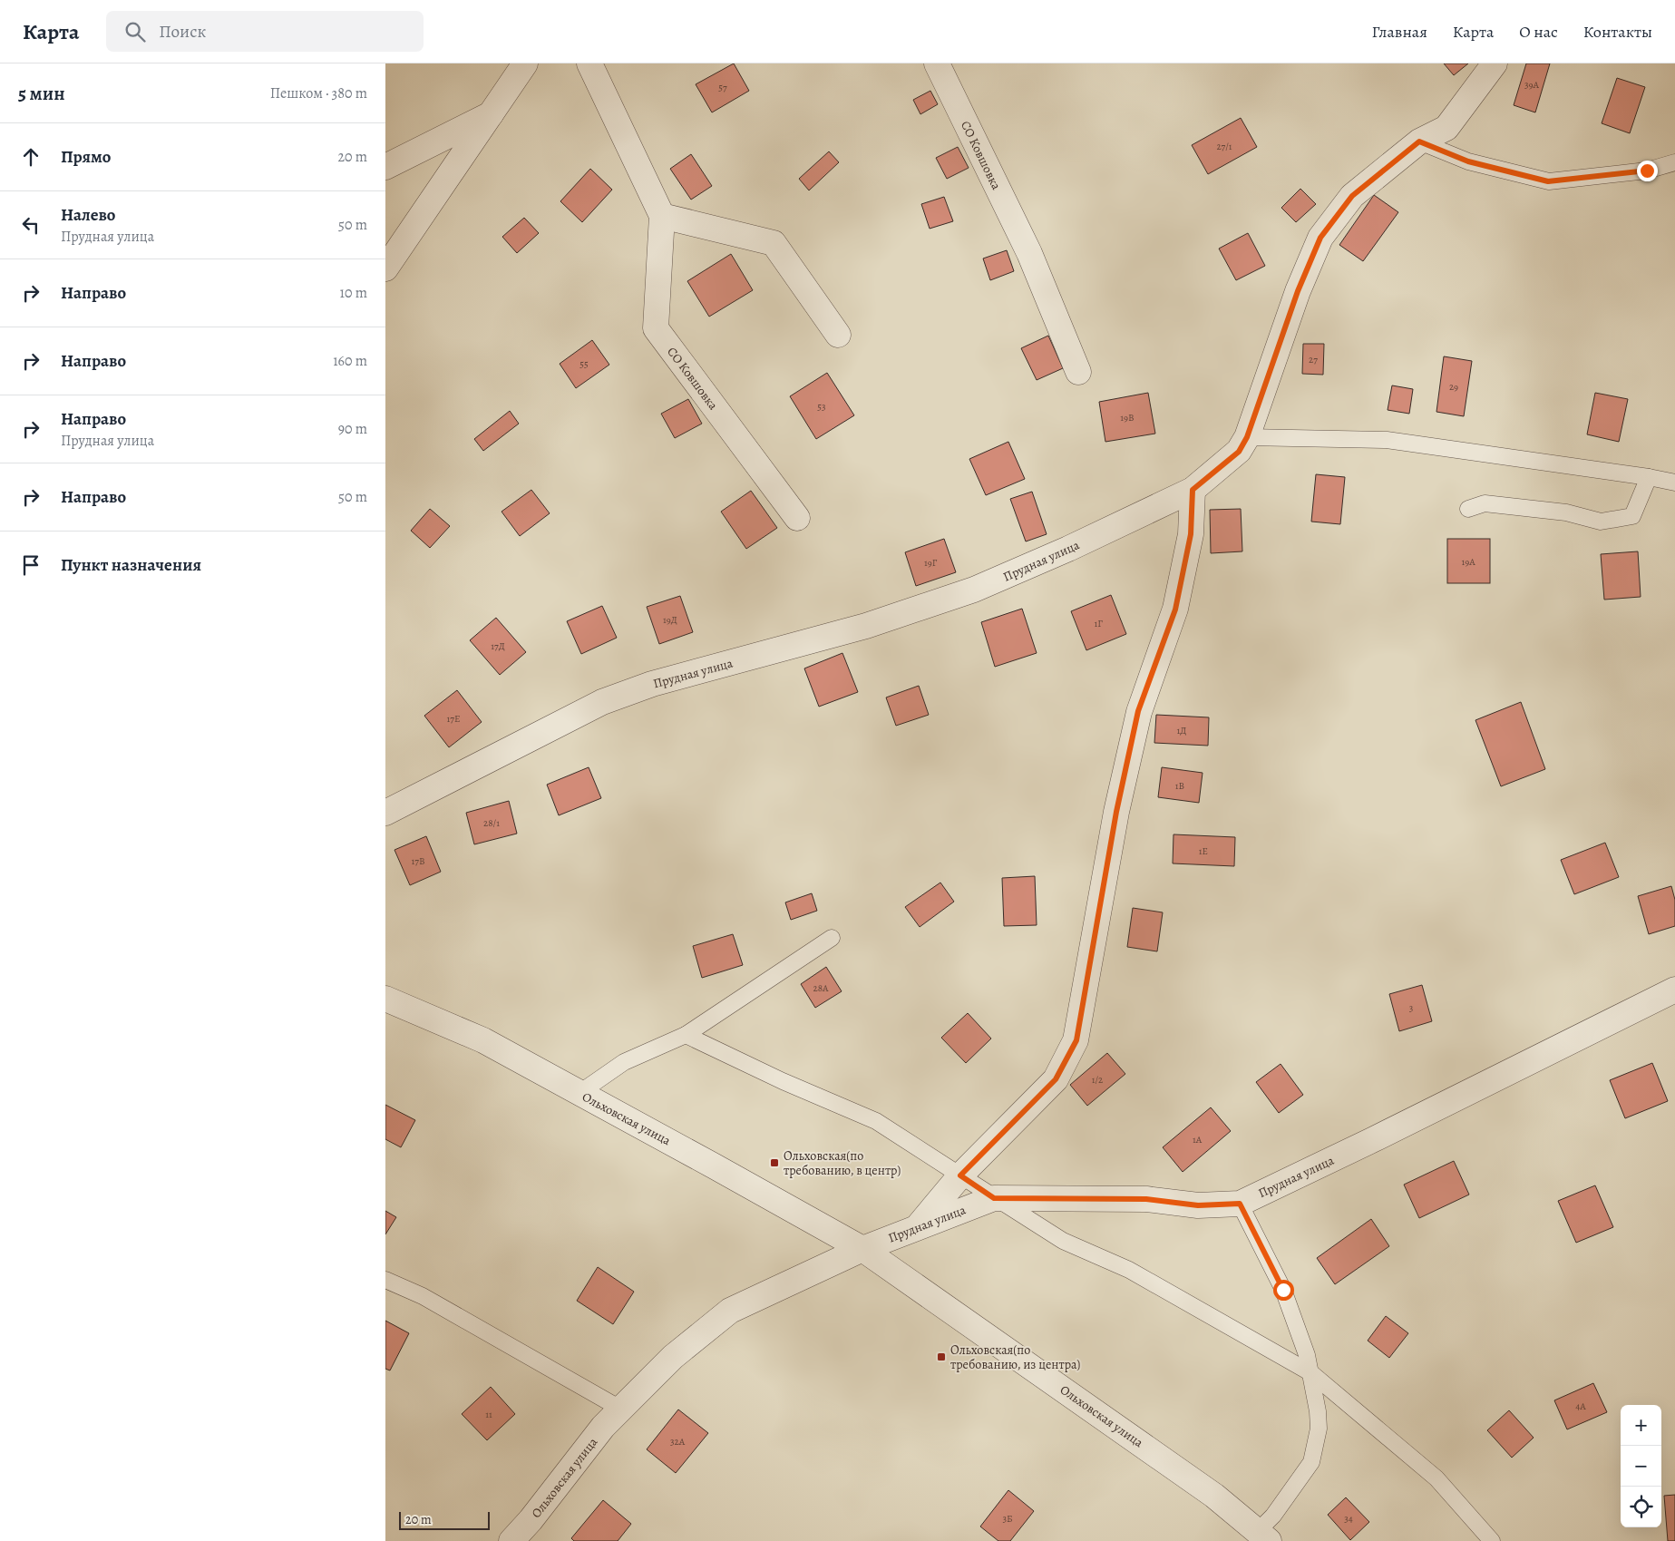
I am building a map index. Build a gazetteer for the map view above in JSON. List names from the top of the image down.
{
  "streets": {
    "street": ["СО Ковшовка", "Прудная улица", "Ольховская улица"]
  },
  "crossings": [
    ["Прудная улица", "Ольховская улица"]
  ],
  "places": {
    "transit": ["Ольховская(по требованию, в центр)", "Ольховская(по требованию, из центра)"]
  },
  "house_numbers": [
    "39А",
    "57",
    "27/1",
    "27",
    "55",
    "29",
    "53",
    "19В",
    "19А",
    "19Г",
    "19Д",
    "1Г",
    "17Д",
    "17Е",
    "1Д",
    "1В",
    "28/1",
    "1Е",
    "17В",
    "28А",
    "3",
    "1/2",
    "1А",
    "4А",
    "11",
    "32А",
    "3Б",
    "34"
  ],
  "scale_bar": "20 m",
  "page": {
    "header": "Карта",
    "search": "Поиск",
    "nav": [
      "Главная",
      "Карта",
      "О нас",
      "Контакты"
    ],
    "heading": ["5 мин", "Пешком · 380 m"],
    "list": [
      ["Прямо", "20 m"],
      ["Налево", "Прудная улица", "50 m"],
      ["Направо", "10 m"],
      ["Направо", "160 m"],
      ["Направо", "Прудная улица", "90 m"],
      ["Направо", "50 m"],
      "Пункт назначения"
    ],
    "map_buttons": ["+", "−"],
    "scale": "20 m"
  }
}
